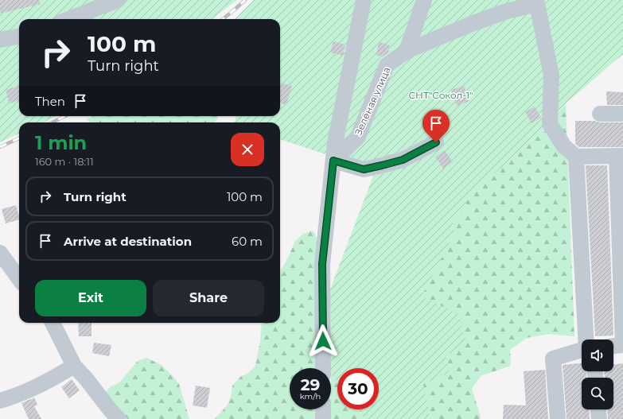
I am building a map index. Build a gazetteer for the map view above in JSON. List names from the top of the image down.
{
  "streets": {
    "street": ["Зелёная улица"]
  },
  "parks": ["СНТ\"Сокол-1\""],
  "page": {
    "turn": ["100 m", "Turn right"],
    "then": "Then",
    "heading": ["1 min", "160 m · 18:11"],
    "list": [
      {
        "name": "Turn right",
        "value": "100 m"
      },
      {
        "name": "Arrive at destination",
        "value": "60 m"
      }
    ],
    "buttons": ["Exit", "Share"],
    "speed": "29 km/h",
    "limit": "30"
  }
}
